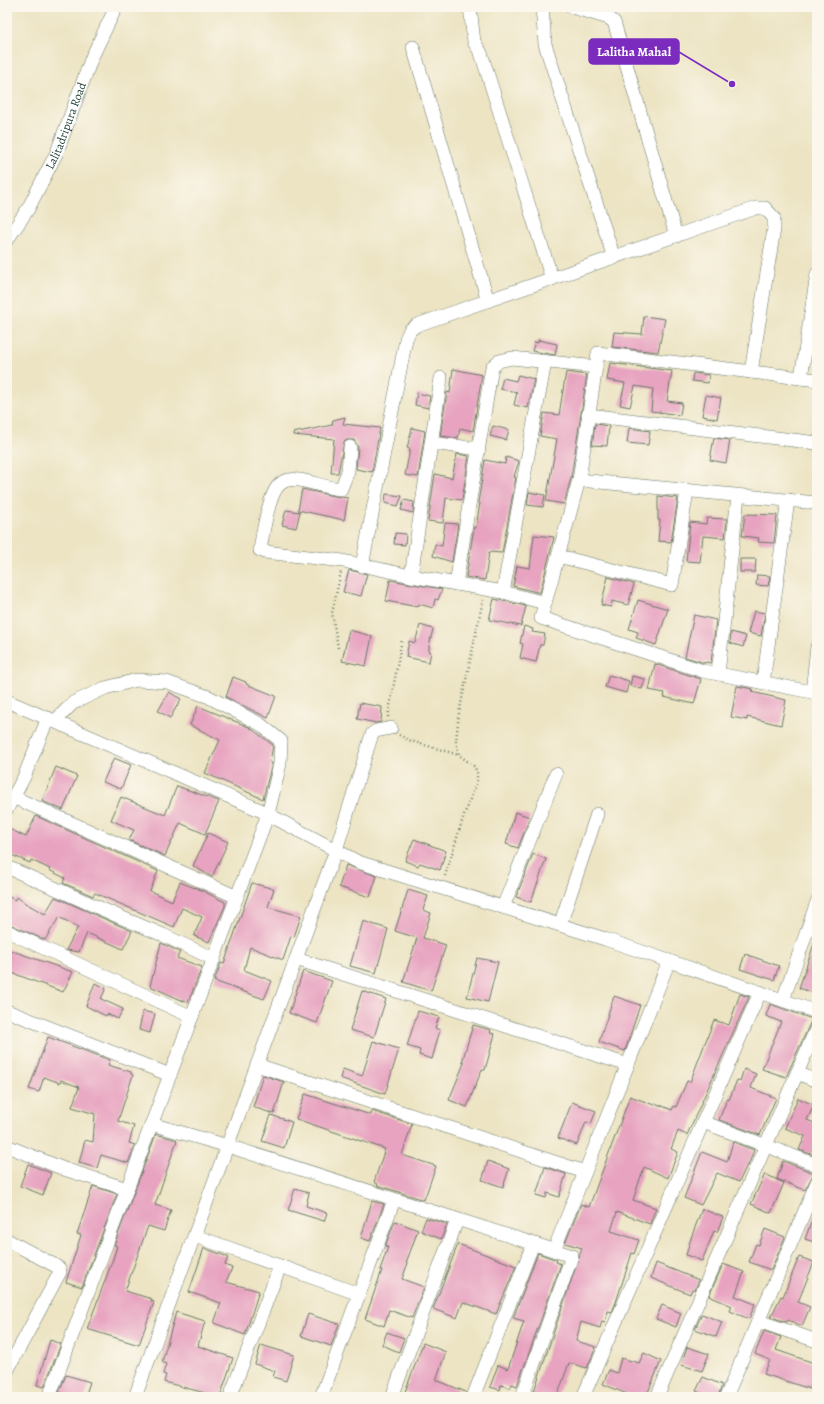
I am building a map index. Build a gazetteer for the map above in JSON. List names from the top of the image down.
{
  "streets": {
    "street": ["Lalitadripura Road"]
  },
  "places": ["Lalitha Mahal"]
}
